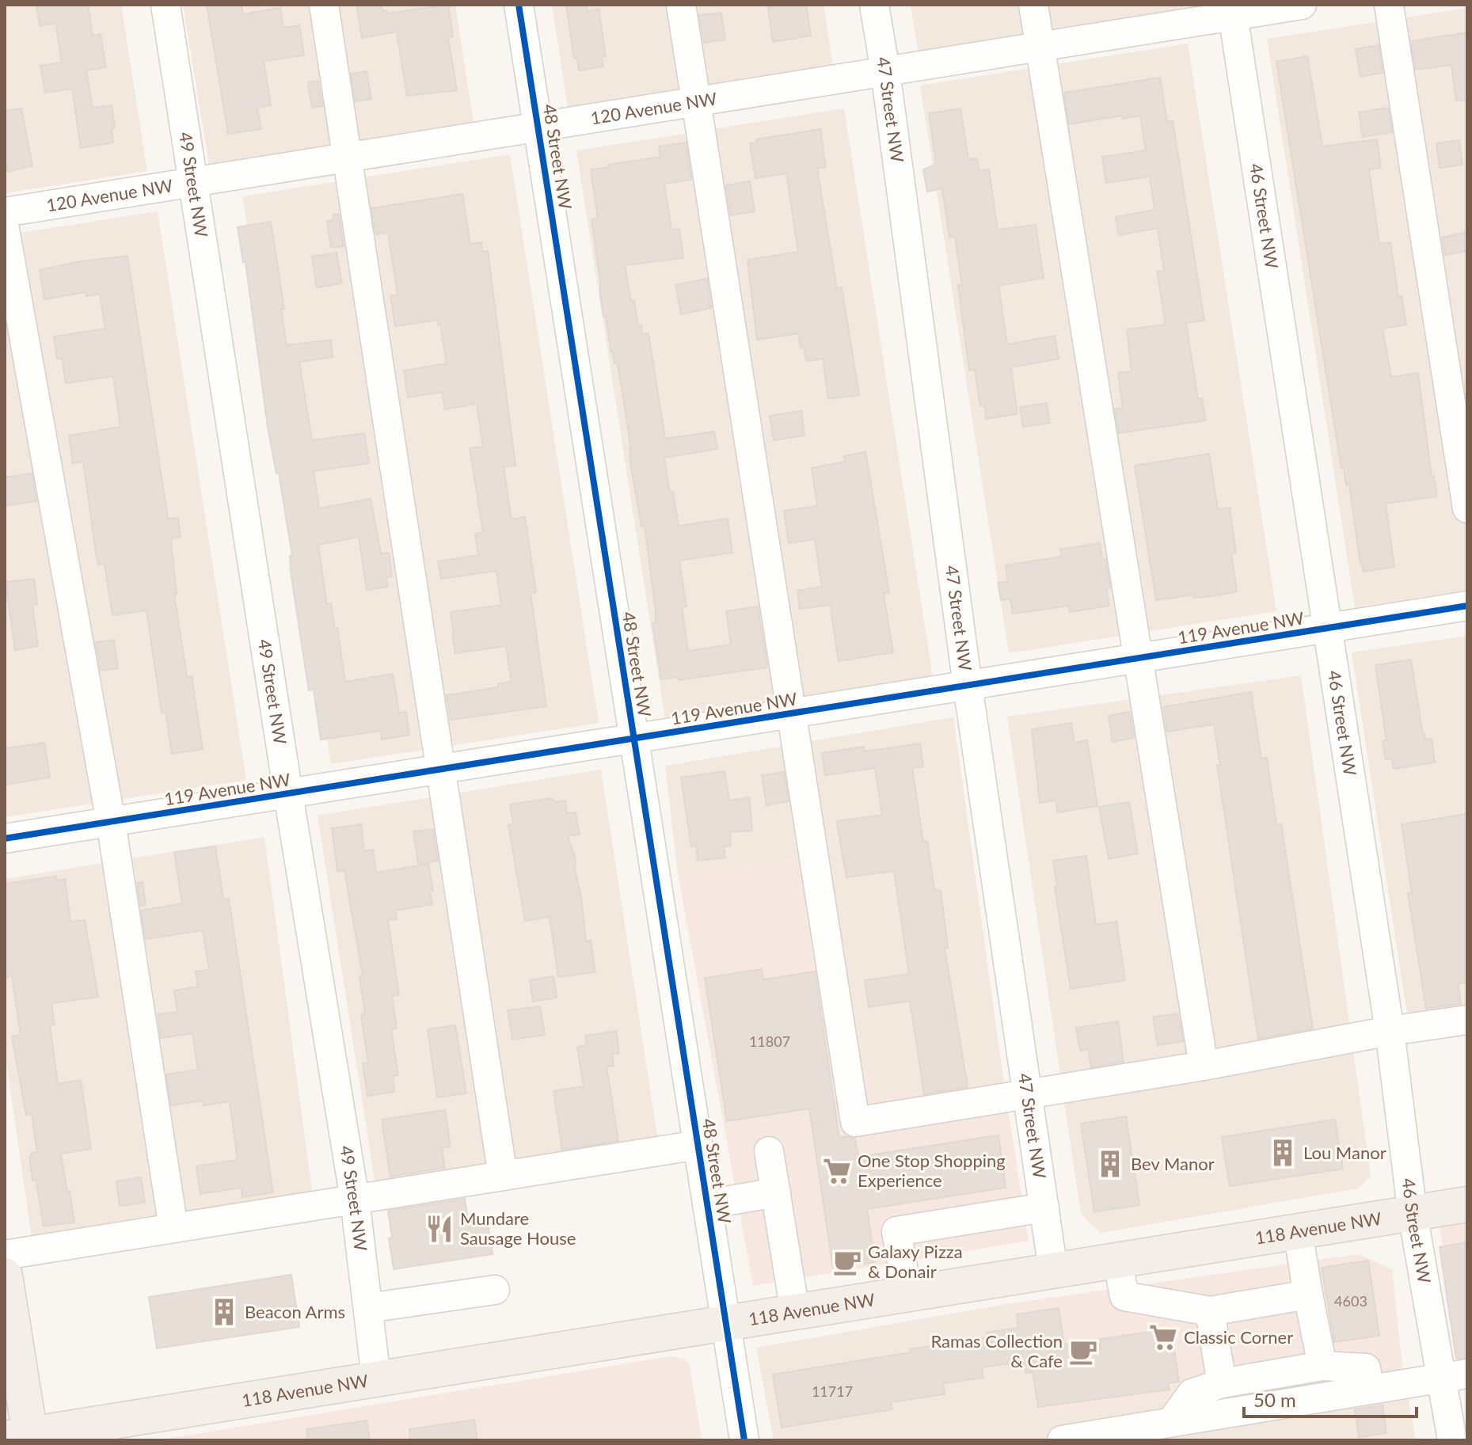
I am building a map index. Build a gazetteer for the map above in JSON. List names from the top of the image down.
{
  "streets": {
    "main road": ["118 Avenue NW"],
    "street": [
      "120 Avenue NW",
      "47 Street NW",
      "48 Street NW",
      "49 Street NW",
      "46 Street NW",
      "119 Avenue NW"
    ]
  },
  "crossings": [
    ["120 Avenue NW", "47 Street NW"],
    ["120 Avenue NW", "48 Street NW"],
    ["120 Avenue NW", "49 Street NW"],
    ["120 Avenue NW", "46 Street NW"],
    ["47 Street NW", "119 Avenue NW"],
    ["47 Street NW", "118 Avenue NW"],
    ["48 Street NW", "119 Avenue NW"],
    ["48 Street NW", "118 Avenue NW"],
    ["49 Street NW", "119 Avenue NW"],
    ["49 Street NW", "118 Avenue NW"],
    ["46 Street NW", "119 Avenue NW"],
    ["46 Street NW", "118 Avenue NW"]
  ],
  "places": {
    "building": ["Lou Manor", "Bev Manor", "Beacon Arms"],
    "supermarket": ["One Stop Shopping Experience", "Classic Corner"],
    "restaurant": ["Mundare Sausage House"],
    "cafe": ["Galaxy Pizza & Donair", "Ramas Collection & Cafe"]
  },
  "house_numbers": ["11807", "4603", "11717"],
  "scale_bar": "50 m"
}
